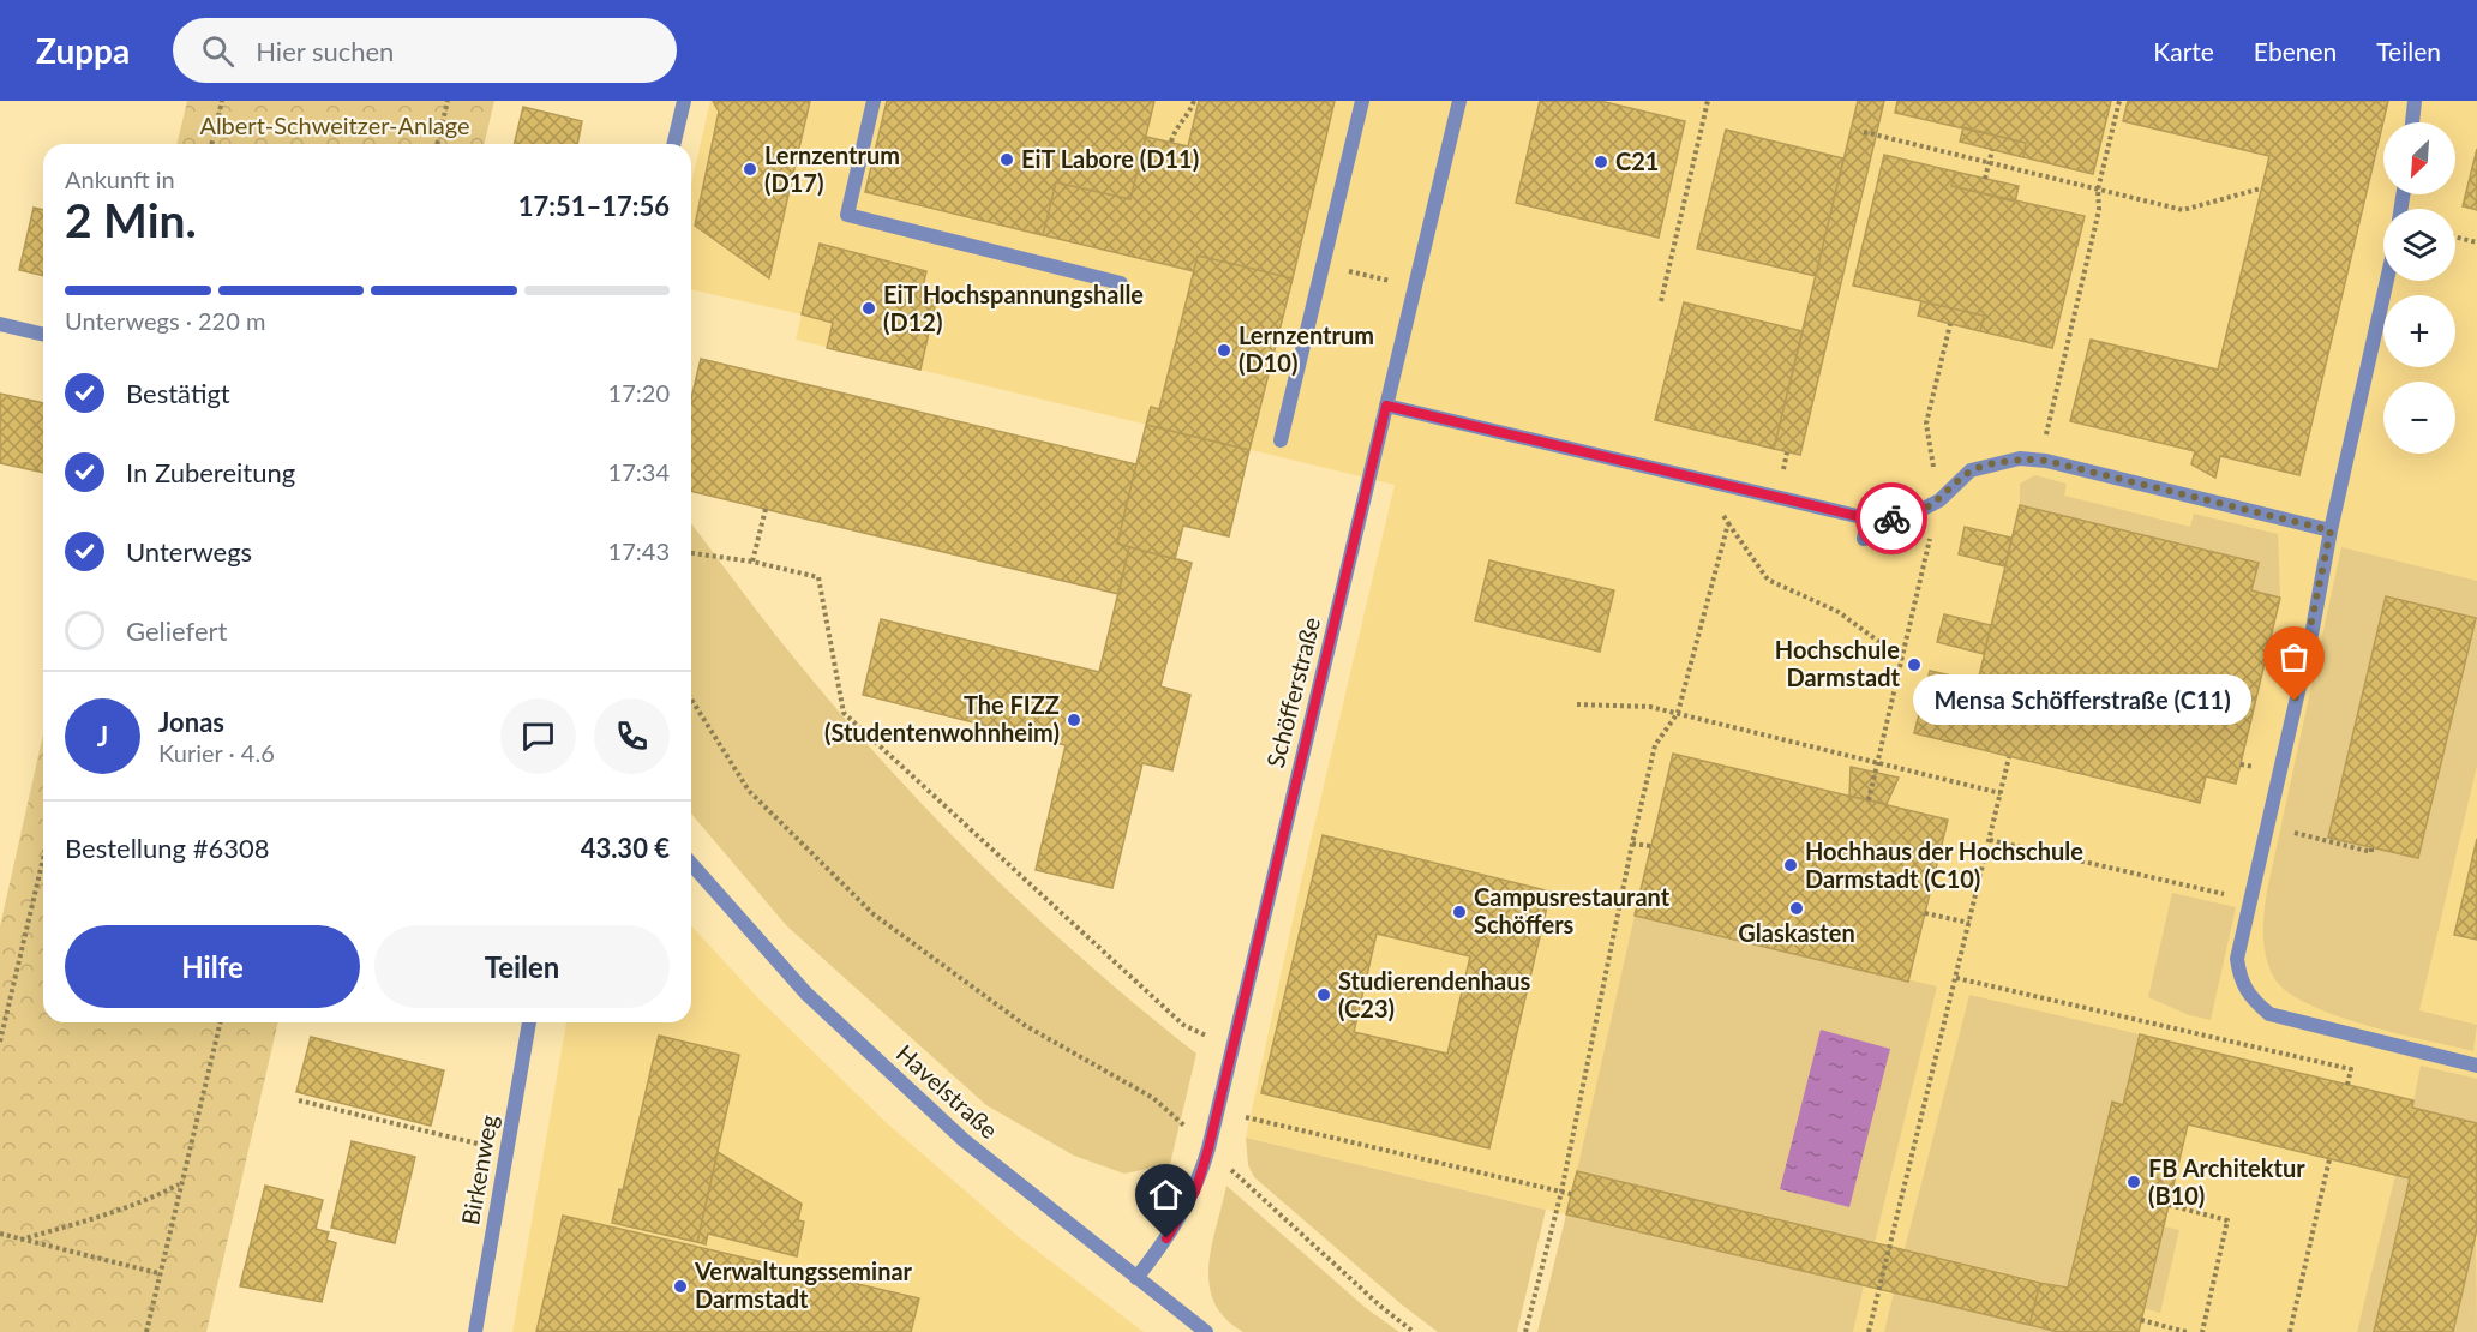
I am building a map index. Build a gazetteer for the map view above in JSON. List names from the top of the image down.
{
  "streets": {
    "street": ["Schöfferstraße", "Havelstraße", "Birkenweg"]
  },
  "crossings": [
    ["Schöfferstraße", "Havelstraße"]
  ],
  "parks": ["Albert-Schweitzer-Anlage"],
  "places": [
    "EiT Labore (D11)",
    "C21",
    "Lernzentrum (D17)",
    "EiT Hochspannungshalle (D12)",
    "Lernzentrum (D10)",
    "Hochschule Darmstadt",
    "Mensa Schöfferstraße (C11)",
    "The FIZZ (Studentenwohnheim)",
    "Hochhaus der Hochschule Darmstadt (C10)",
    "Glaskasten",
    "Campusrestaurant Schöffers",
    "Studierendenhaus (C23)",
    "FB Architektur (B10)",
    "Verwaltungsseminar Darmstadt"
  ],
  "north": "bottom left",
  "page": {
    "header": "Zuppa",
    "search": "Hier suchen",
    "nav": ["Karte", "Ebenen", "Teilen"],
    "map_buttons": ["+", "−"],
    "heading": ["2 Min.", "Ankunft in", "17:51–17:56"],
    "panel": [
      "Jonas",
      "Kurier · 4.6",
      "Bestellung #6308",
      "43.30 €"
    ],
    "bar": "Unterwegs · 220 m",
    "list": [
      ["Bestätigt", "17:20"],
      ["In Zubereitung", "17:34"],
      ["Unterwegs", "17:43"],
      "Geliefert"
    ],
    "bubble": "Mensa Schöfferstraße (C11)",
    "round": "J",
    "buttons": ["Hilfe", "Teilen"]
  }
}
